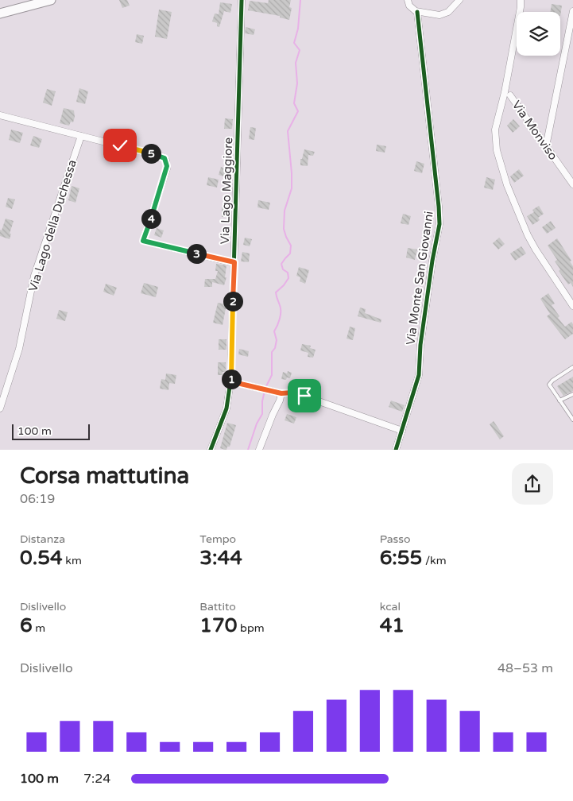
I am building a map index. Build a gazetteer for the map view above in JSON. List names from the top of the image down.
{
  "streets": {
    "street": [
      "Via Monviso",
      "Via Lago Maggiore",
      "Via Lago della Duchessa",
      "Via Monte San Giovanni"
    ]
  },
  "scale_bar": "100 m",
  "page": {
    "pins": [
      "5",
      "4",
      "3",
      "2",
      "1"
    ],
    "scale": "100 m",
    "heading": ["Corsa mattutina", "06:19"],
    "stats": [
      ["Distanza", "0.54 km"],
      ["Tempo", "3:44"],
      ["Passo", "6:55 /km"],
      ["Dislivello", "6 m"],
      ["Battito", "170 bpm"],
      ["kcal", "41"]
    ],
    "chart": ["Dislivello", "48–53 m"],
    "list": [
      {
        "name": "100 m",
        "note": "7:24"
      }
    ]
  }
}
